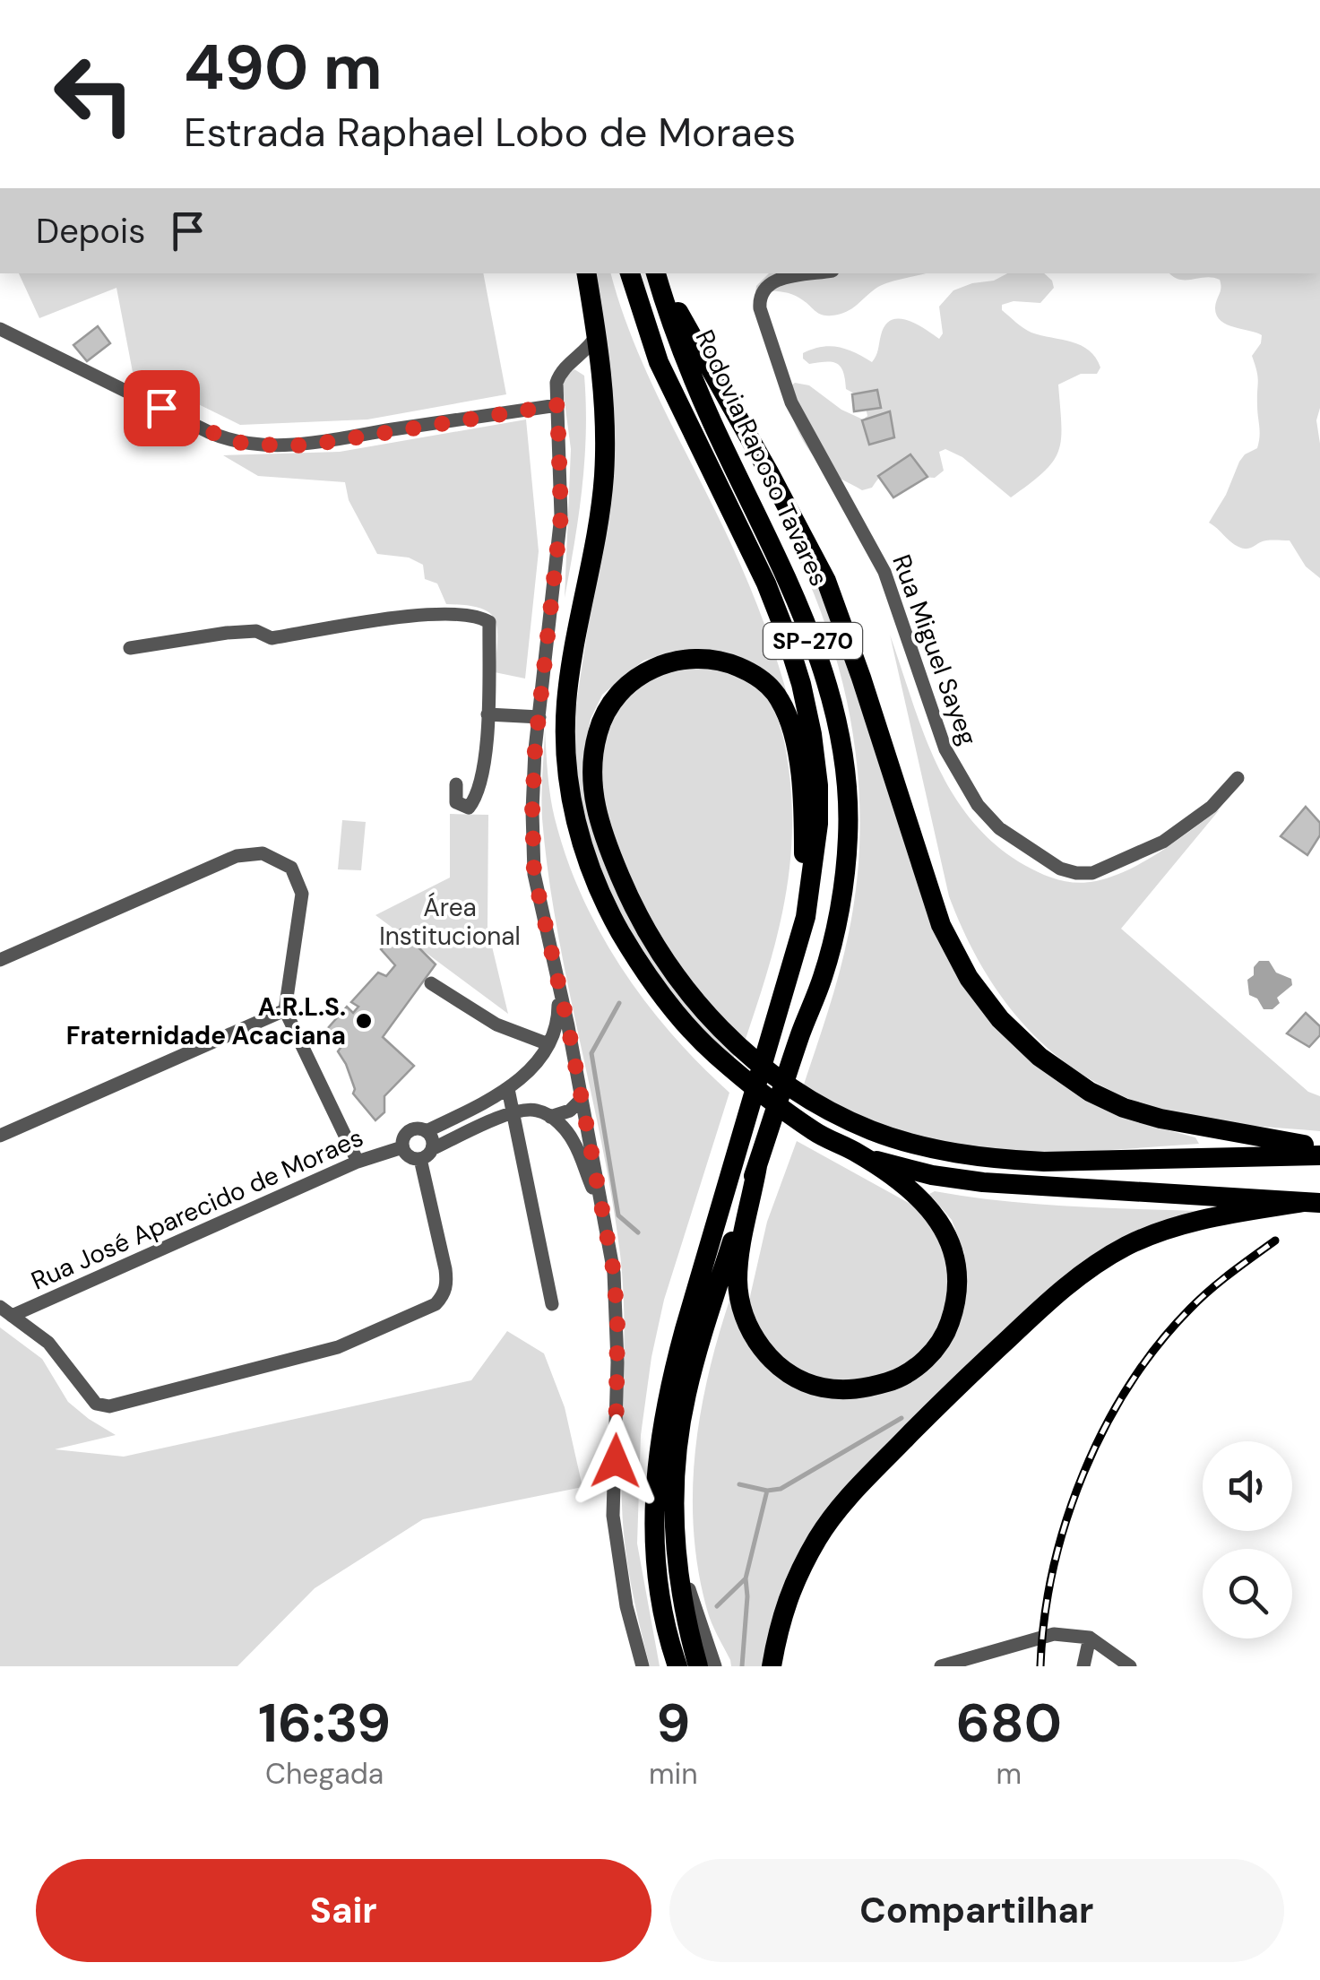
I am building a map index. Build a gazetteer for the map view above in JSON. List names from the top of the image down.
{
  "streets": {
    "highway": ["Rodovia Raposo Tavares", "SP-270"],
    "street": ["Rua Miguel Sayeg", "Rua José Aparecido de Moraes"]
  },
  "crossings": [
    ["Rodovia Raposo Tavares", "SP-270"]
  ],
  "parks": ["Área Institucional"],
  "places": ["A.R.L.S. Fraternidade Acaciana"],
  "page": {
    "turn": ["490 m", "Estrada Raphael Lobo de Moraes"],
    "then": "Depois",
    "eta": [
      "16:39",
      "Chegada",
      "9",
      "min",
      "680",
      "m"
    ],
    "buttons": ["Sair", "Compartilhar"]
  }
}
